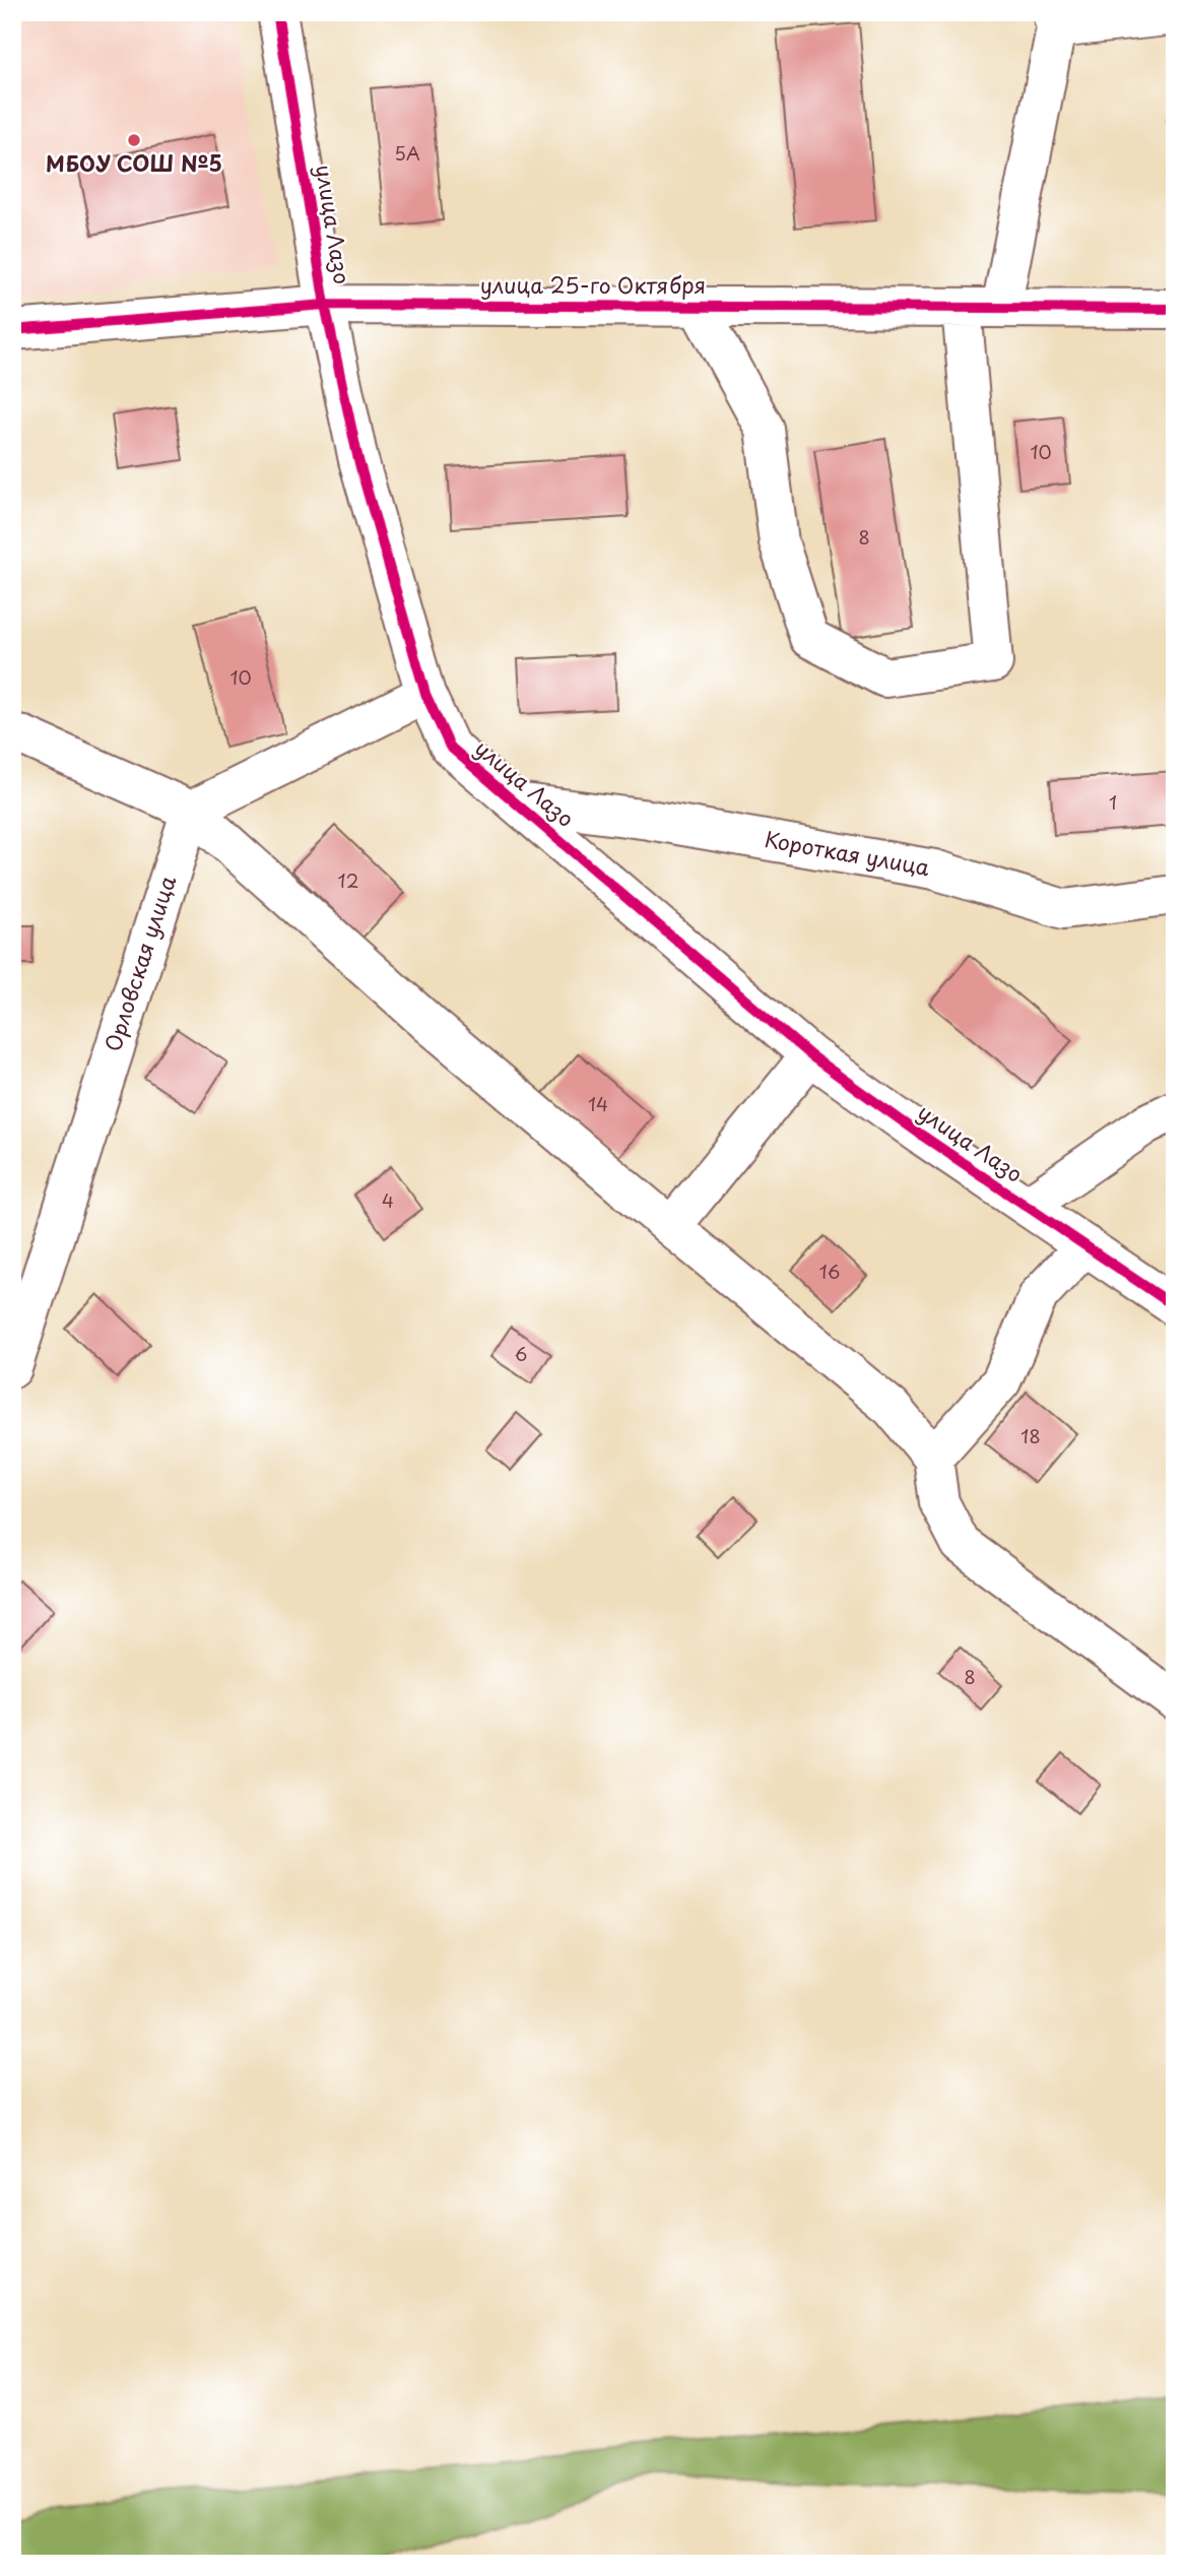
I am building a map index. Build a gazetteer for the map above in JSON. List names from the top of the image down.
{
  "streets": {
    "street": [
      "улица Лазо",
      "улица 25-го Октября",
      "Короткая улица",
      "Орловская улица"
    ]
  },
  "crossings": [
    ["улица Лазо", "улица 25-го Октября"],
    ["улица Лазо", "Короткая улица"]
  ],
  "places": ["МБОУ СОШ №5"],
  "house_numbers": [
    "5А",
    "10",
    "8",
    "10",
    "1",
    "12",
    "14",
    "4",
    "16",
    "6",
    "18",
    "8"
  ]
}
